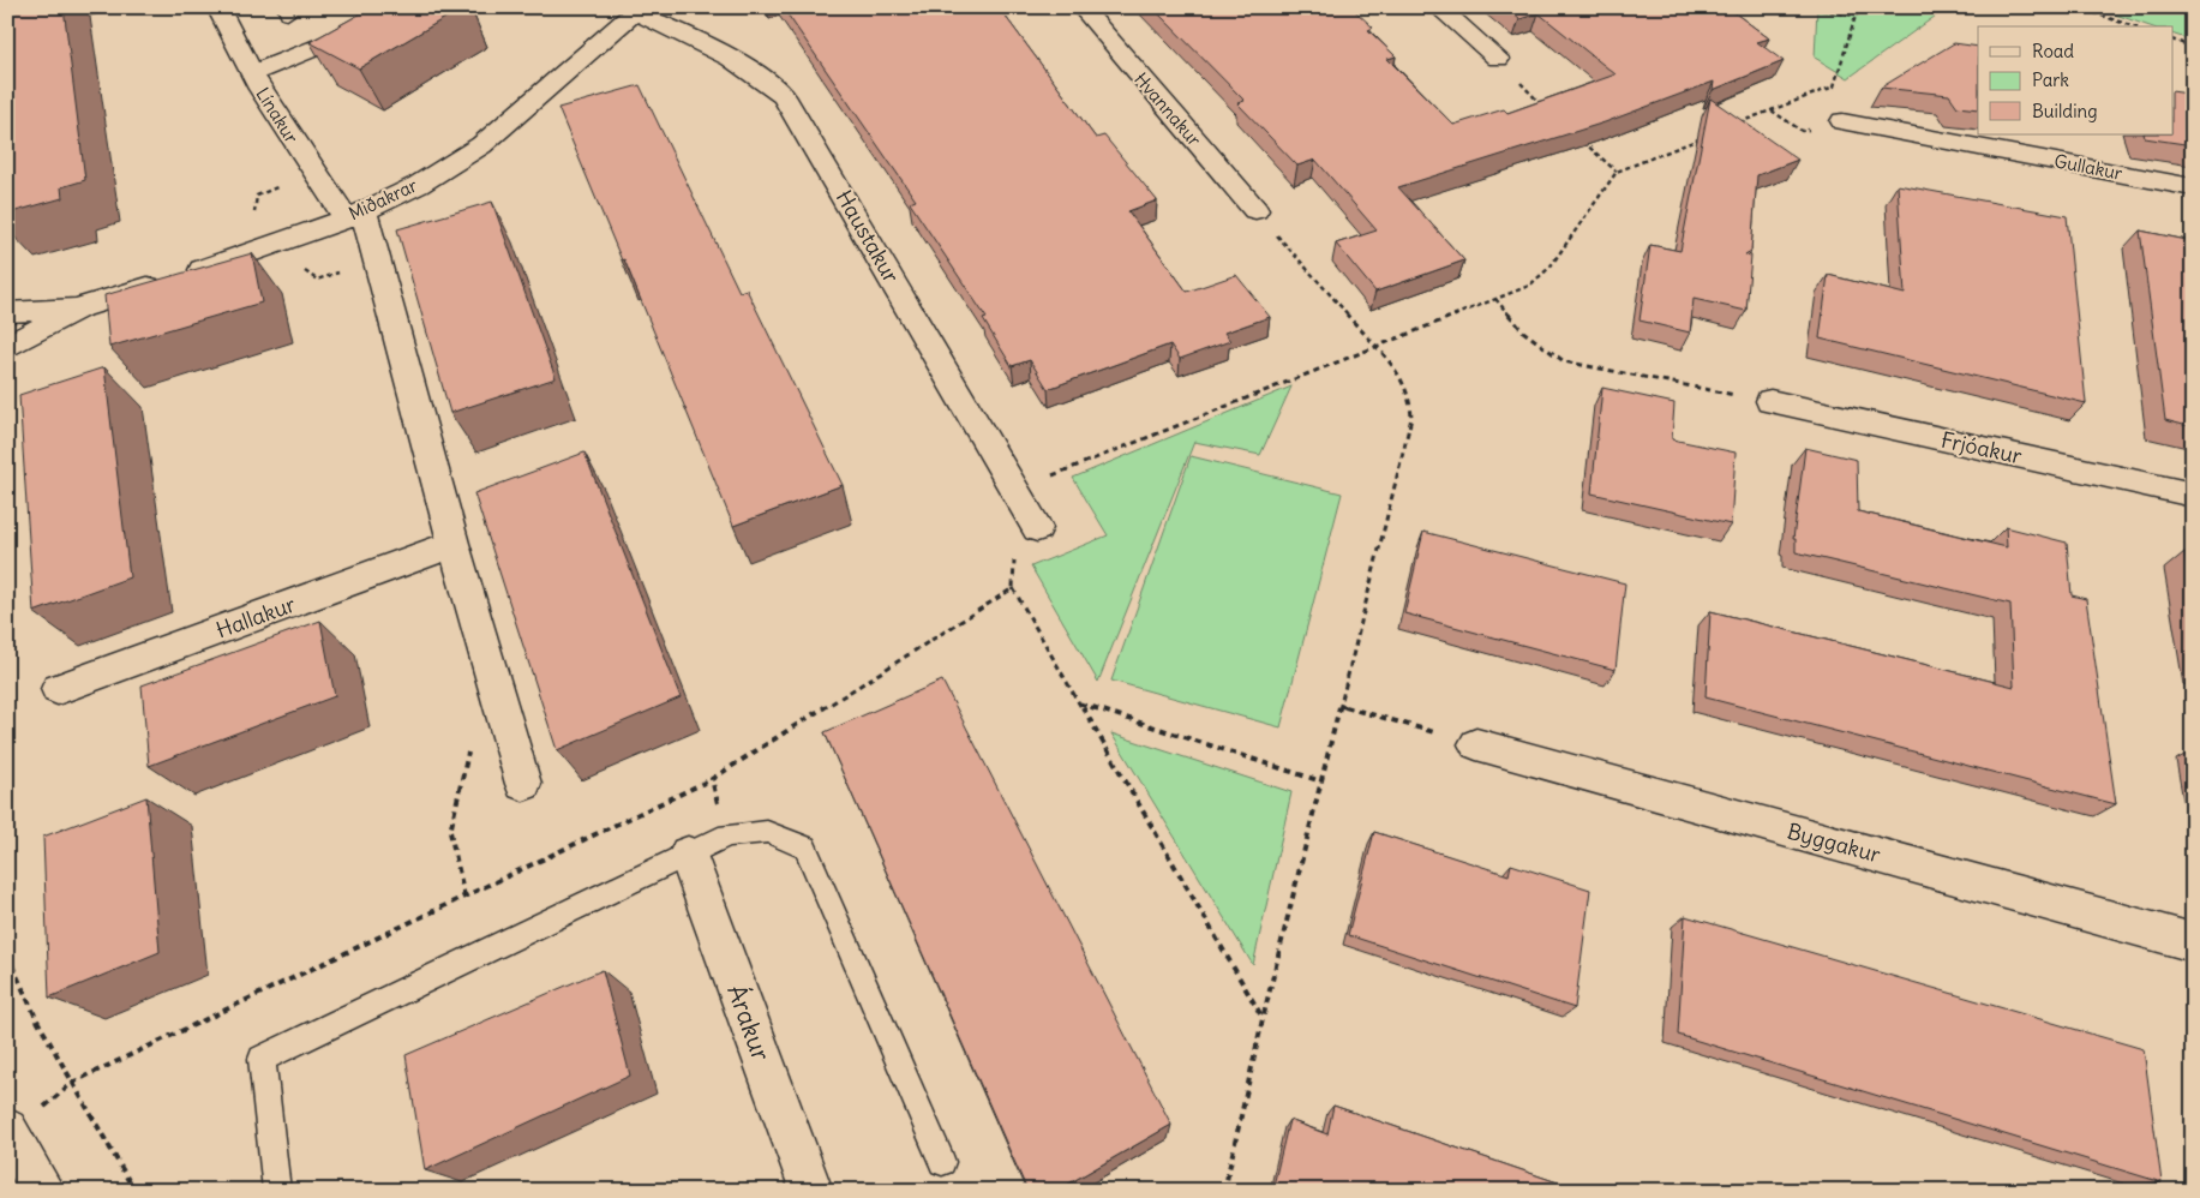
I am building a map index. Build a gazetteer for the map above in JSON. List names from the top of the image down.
{
  "streets": {
    "street": [
      "Hvannakur",
      "Línakur",
      "Gullakur",
      "Miðakrar",
      "Haustakur",
      "Frjóakur",
      "Hallakur",
      "Byggakur",
      "Árakur"
    ]
  },
  "crossings": [
    ["Línakur", "Miðakrar"],
    ["Miðakrar", "Haustakur"]
  ],
  "legend": ["Road", "Park", "Building"]
}
